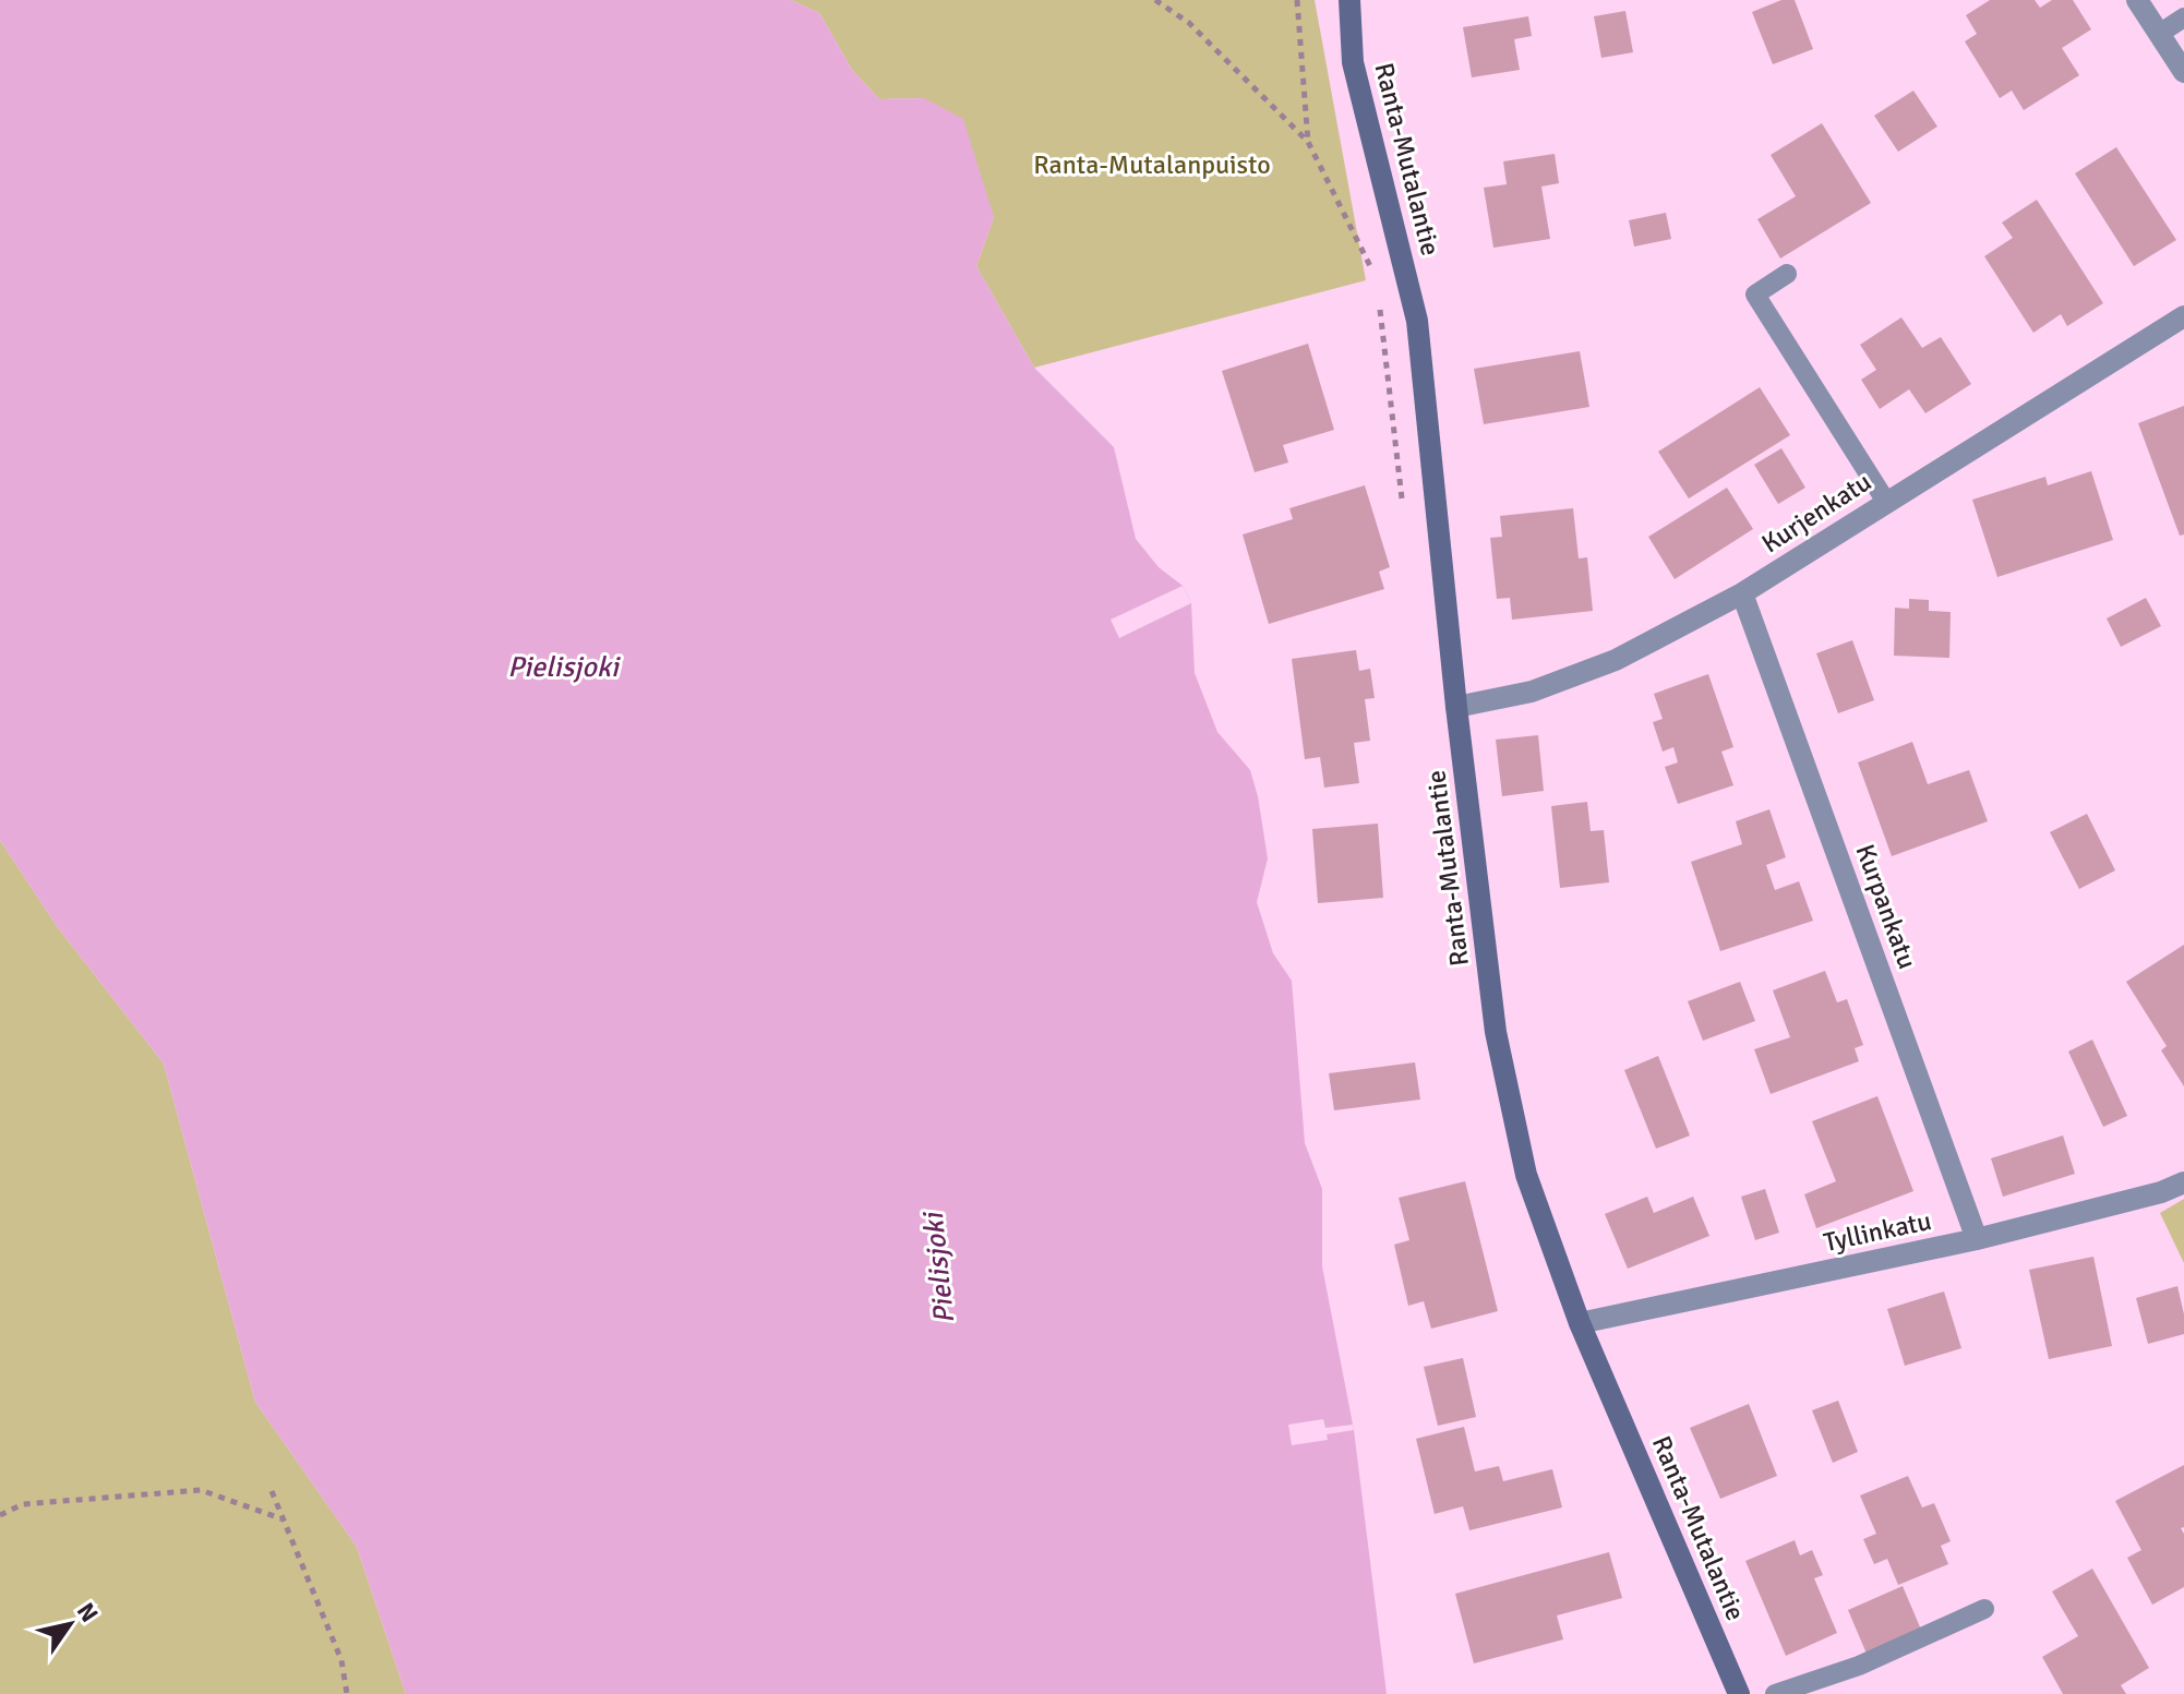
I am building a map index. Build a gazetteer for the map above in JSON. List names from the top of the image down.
{
  "streets": {
    "street": [
      "Ranta-Mutalantie",
      "Kurjenkatu",
      "Kurpankatu",
      "Tyllinkatu"
    ]
  },
  "crossings": [
    ["Ranta-Mutalantie", "Kurjenkatu"],
    ["Ranta-Mutalantie", "Tyllinkatu"],
    ["Kurjenkatu", "Kurpankatu"],
    ["Kurpankatu", "Tyllinkatu"]
  ],
  "water": ["Pielisjoki"],
  "parks": ["Ranta-Mutalanpuisto"],
  "north": "top right"
}
